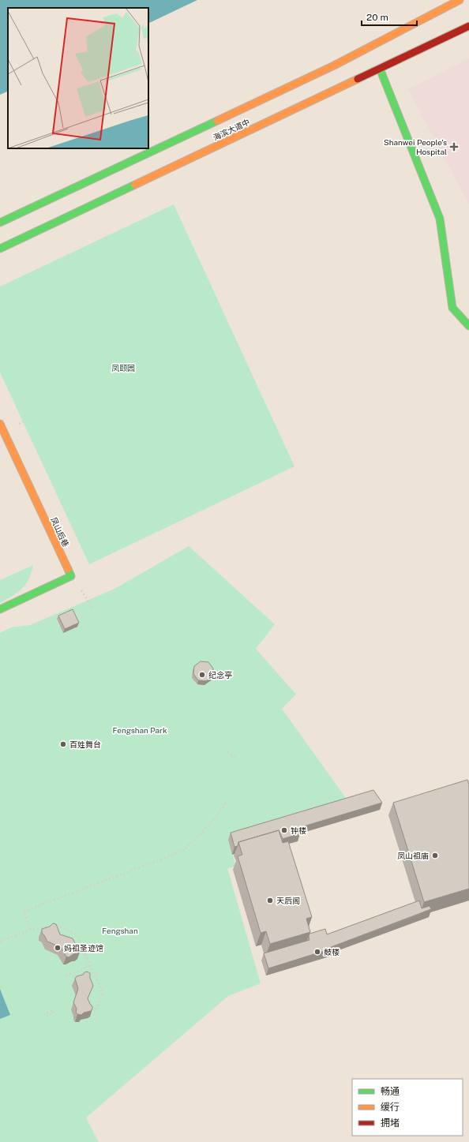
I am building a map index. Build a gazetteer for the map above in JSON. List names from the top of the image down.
{
  "streets": {
    "main road": ["海滨大道中", "凤山后巷"]
  },
  "parks": ["凤颐园", "Fengshan Park", "Fengshan"],
  "places": {
    "health": ["Shanwei People's Hospital"],
    "other": [
      "纪念亭",
      "百姓舞台",
      "钟楼",
      "凤山祖庙",
      "天后阁",
      "妈祖圣迹馆",
      "鼓楼"
    ]
  },
  "legend": ["畅通", "缓行", "拥堵"],
  "scale_bar": "20 m"
}
